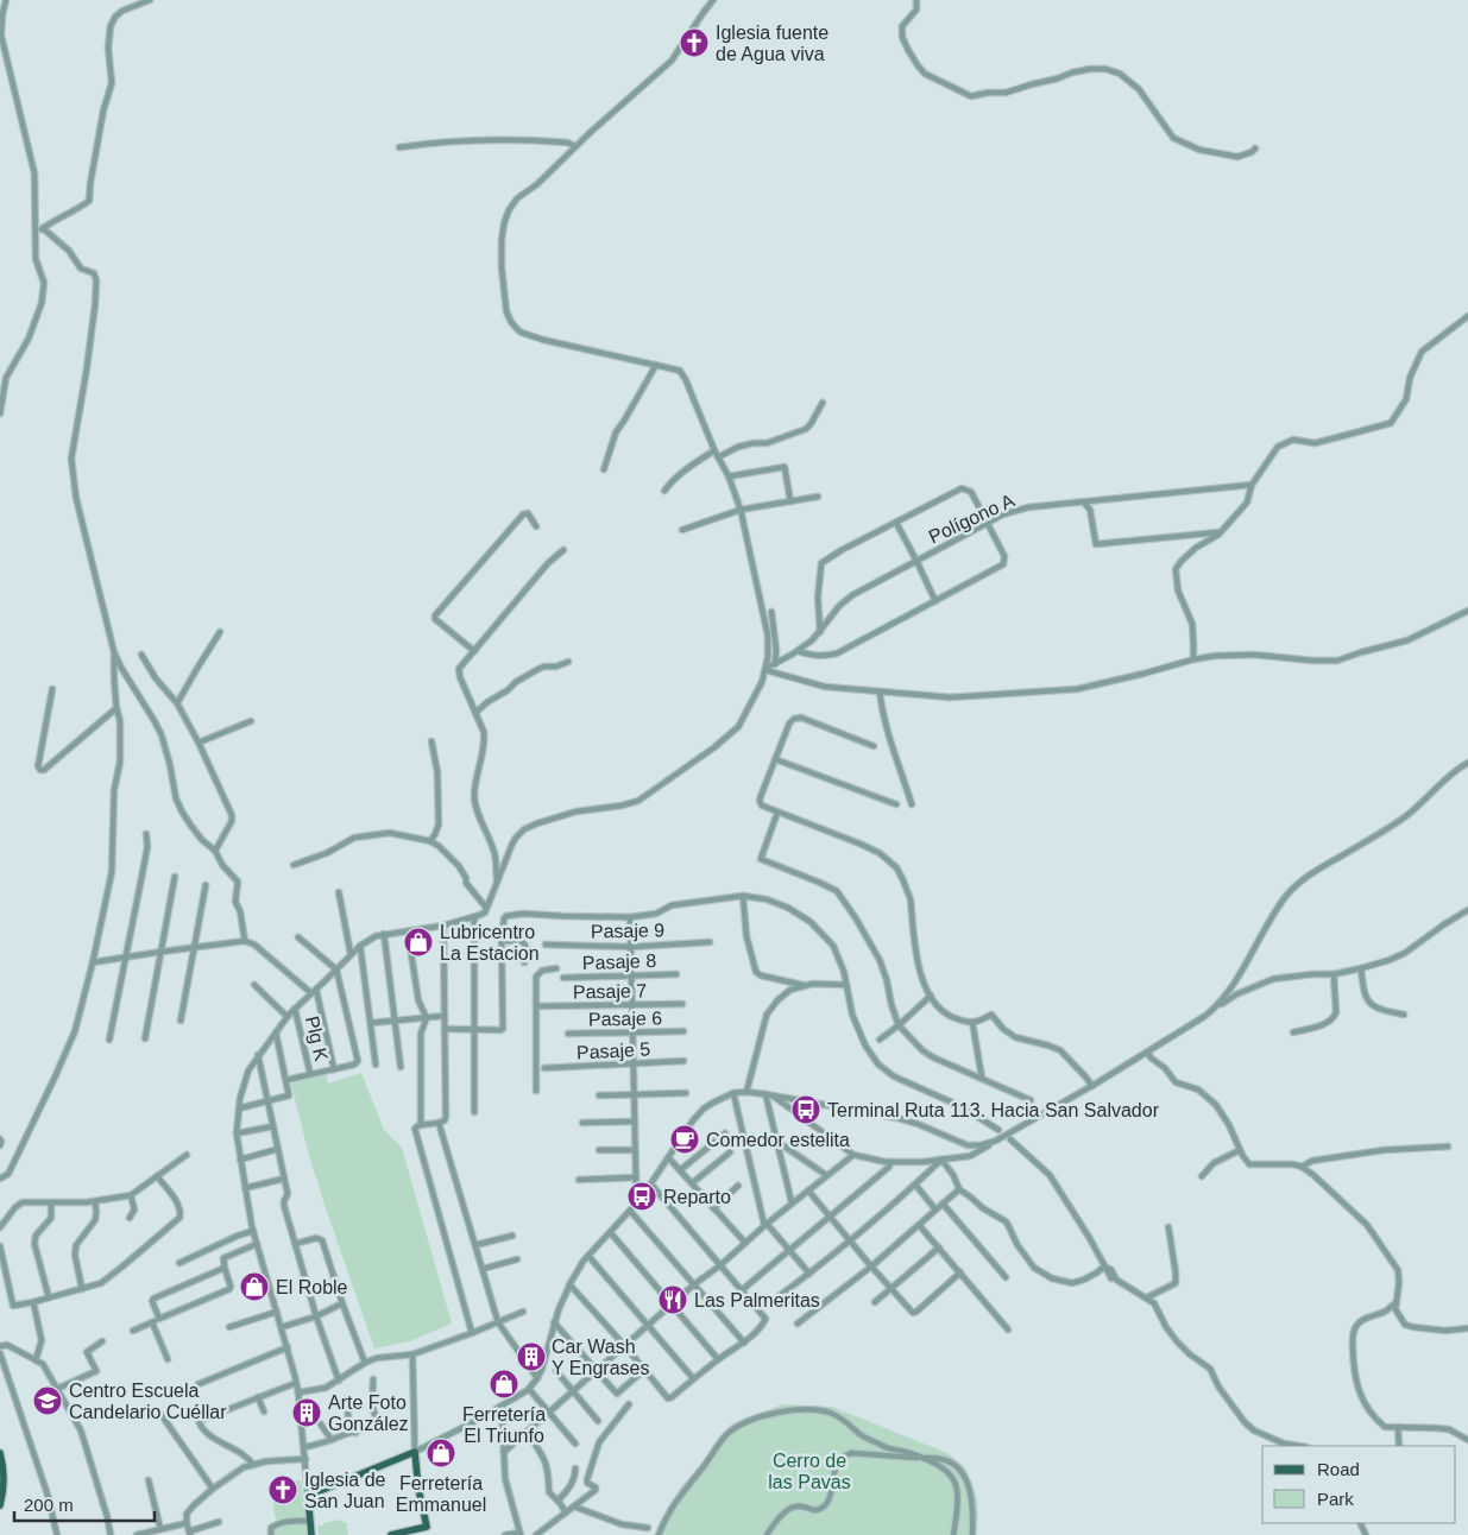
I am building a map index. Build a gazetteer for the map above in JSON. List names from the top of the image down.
{
  "streets": {
    "street": [
      "Polígono A",
      "Pasaje 9",
      "Pasaje 8",
      "Pasaje 7",
      "Pasaje 6",
      "Plg K",
      "Pasaje 5"
    ]
  },
  "parks": ["Cerro de las Pavas"],
  "places": {
    "church": ["Iglesia fuente de Agua viva", "Iglesia de San Juan"],
    "shop": [
      "Lubricentro La Estacion",
      "El Roble",
      "Ferretería El Triunfo",
      "Ferretería Emmanuel"
    ],
    "bus stop": ["Terminal Ruta 113. Hacia San Salvador", "Reparto"],
    "cafe": ["Comedor estelita"],
    "restaurant": ["Las Palmeritas"],
    "building": ["Car Wash Y Engrases", "Arte Foto González"],
    "school or university": ["Centro Escuela Candelario Cuéllar"]
  },
  "legend": ["Road", "Park"],
  "scale_bar": "200 m"
}
